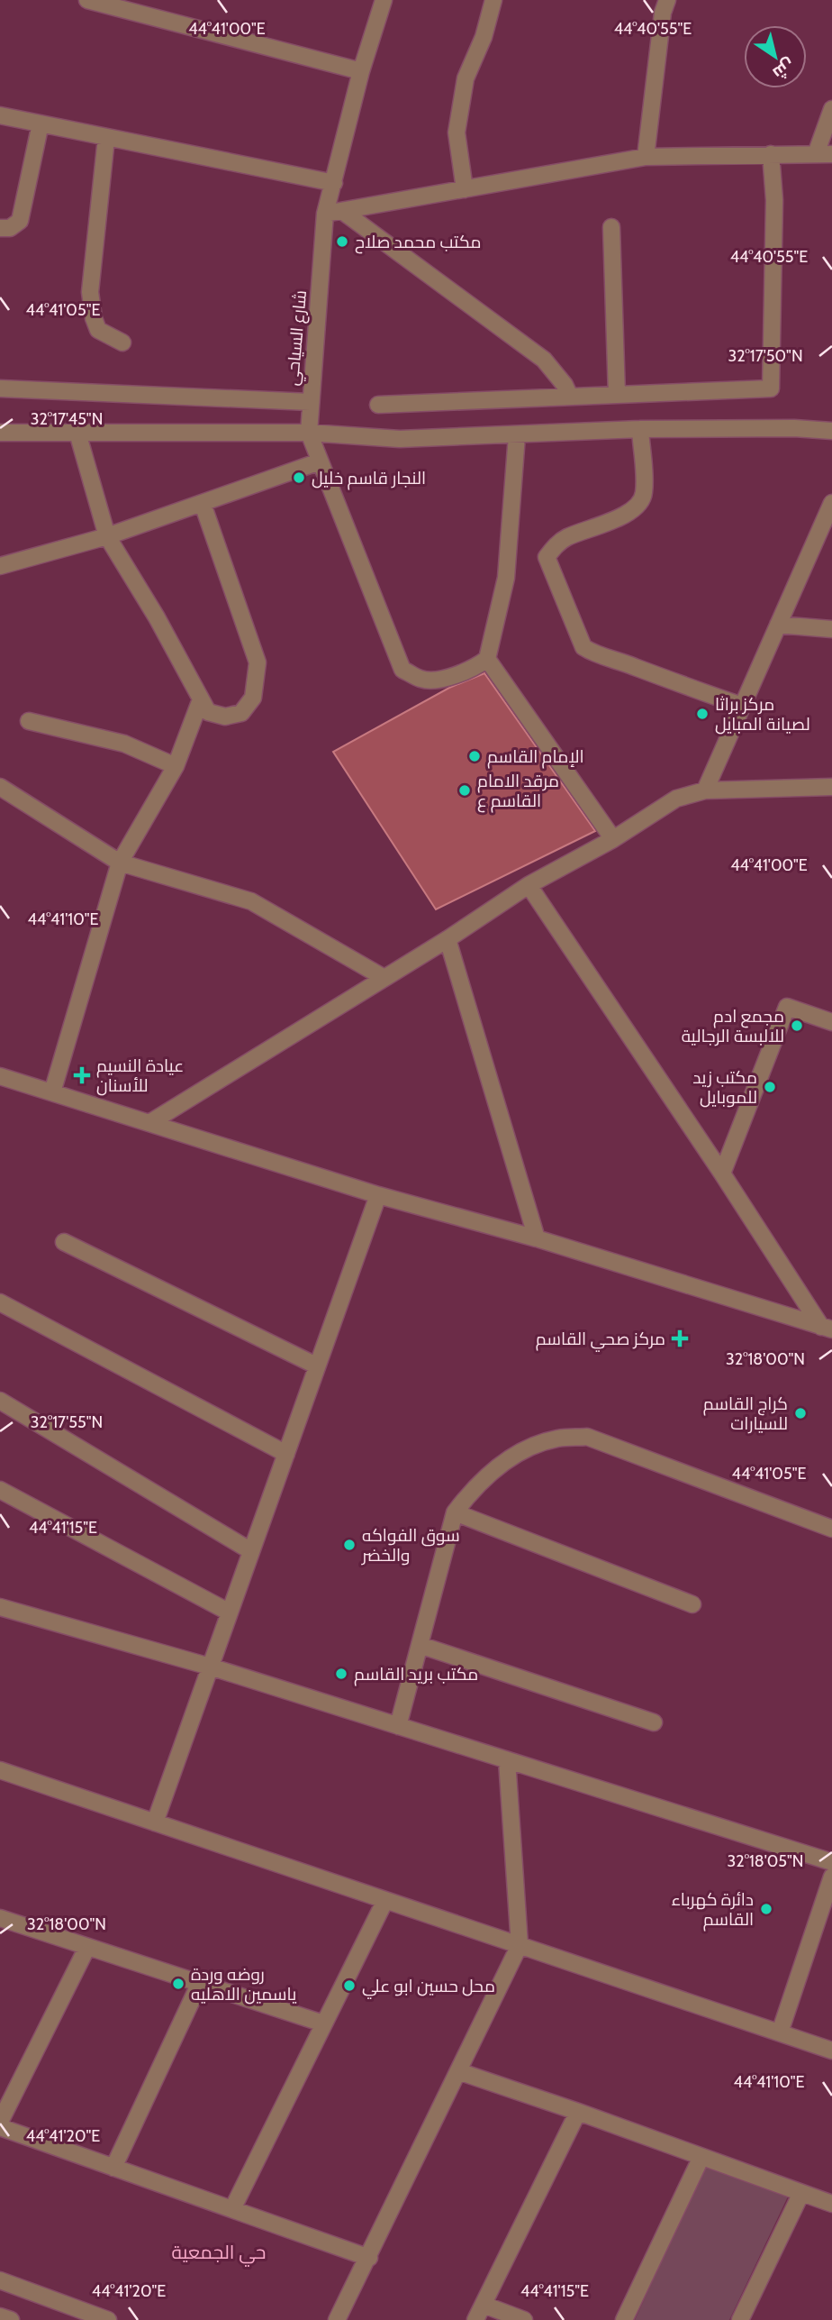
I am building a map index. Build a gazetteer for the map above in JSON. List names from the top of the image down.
{
  "streets": {
    "street": ["شارع السياحي"]
  },
  "districts": ["حي الجمعية"],
  "places": {
    "other": [
      "مكتب محمد صلاح",
      "النجار قاسم خليل",
      "مركز براثا لصيانة المبايل",
      "الإمام القاسم",
      "مرقد الامام القاسم ع",
      "مجمع ادم للالبسة الرجالية",
      "مكتب زيد للموبايل",
      "كراج القاسم للسيارات",
      "سوق الفواكه والخضر",
      "مكتب بريد القاسم",
      "دائرة كهرباء القاسم",
      "روضه وردة ياسمين الاهليه",
      "محل حسين ابو علي"
    ],
    "health": ["عيادة النسيم للأسنان", "مركز صحي القاسم"]
  },
  "north": "bottom right",
  "coordinates": [
    "44°41'00\"E",
    "44°40'55\"E",
    "44°41'05\"E",
    "32°17'50\"N",
    "32°17'45\"N",
    "44°41'10\"E",
    "32°18'00\"N",
    "32°17'55\"N",
    "44°41'15\"E",
    "32°18'05\"N",
    "44°41'20\"E"
  ]
}
